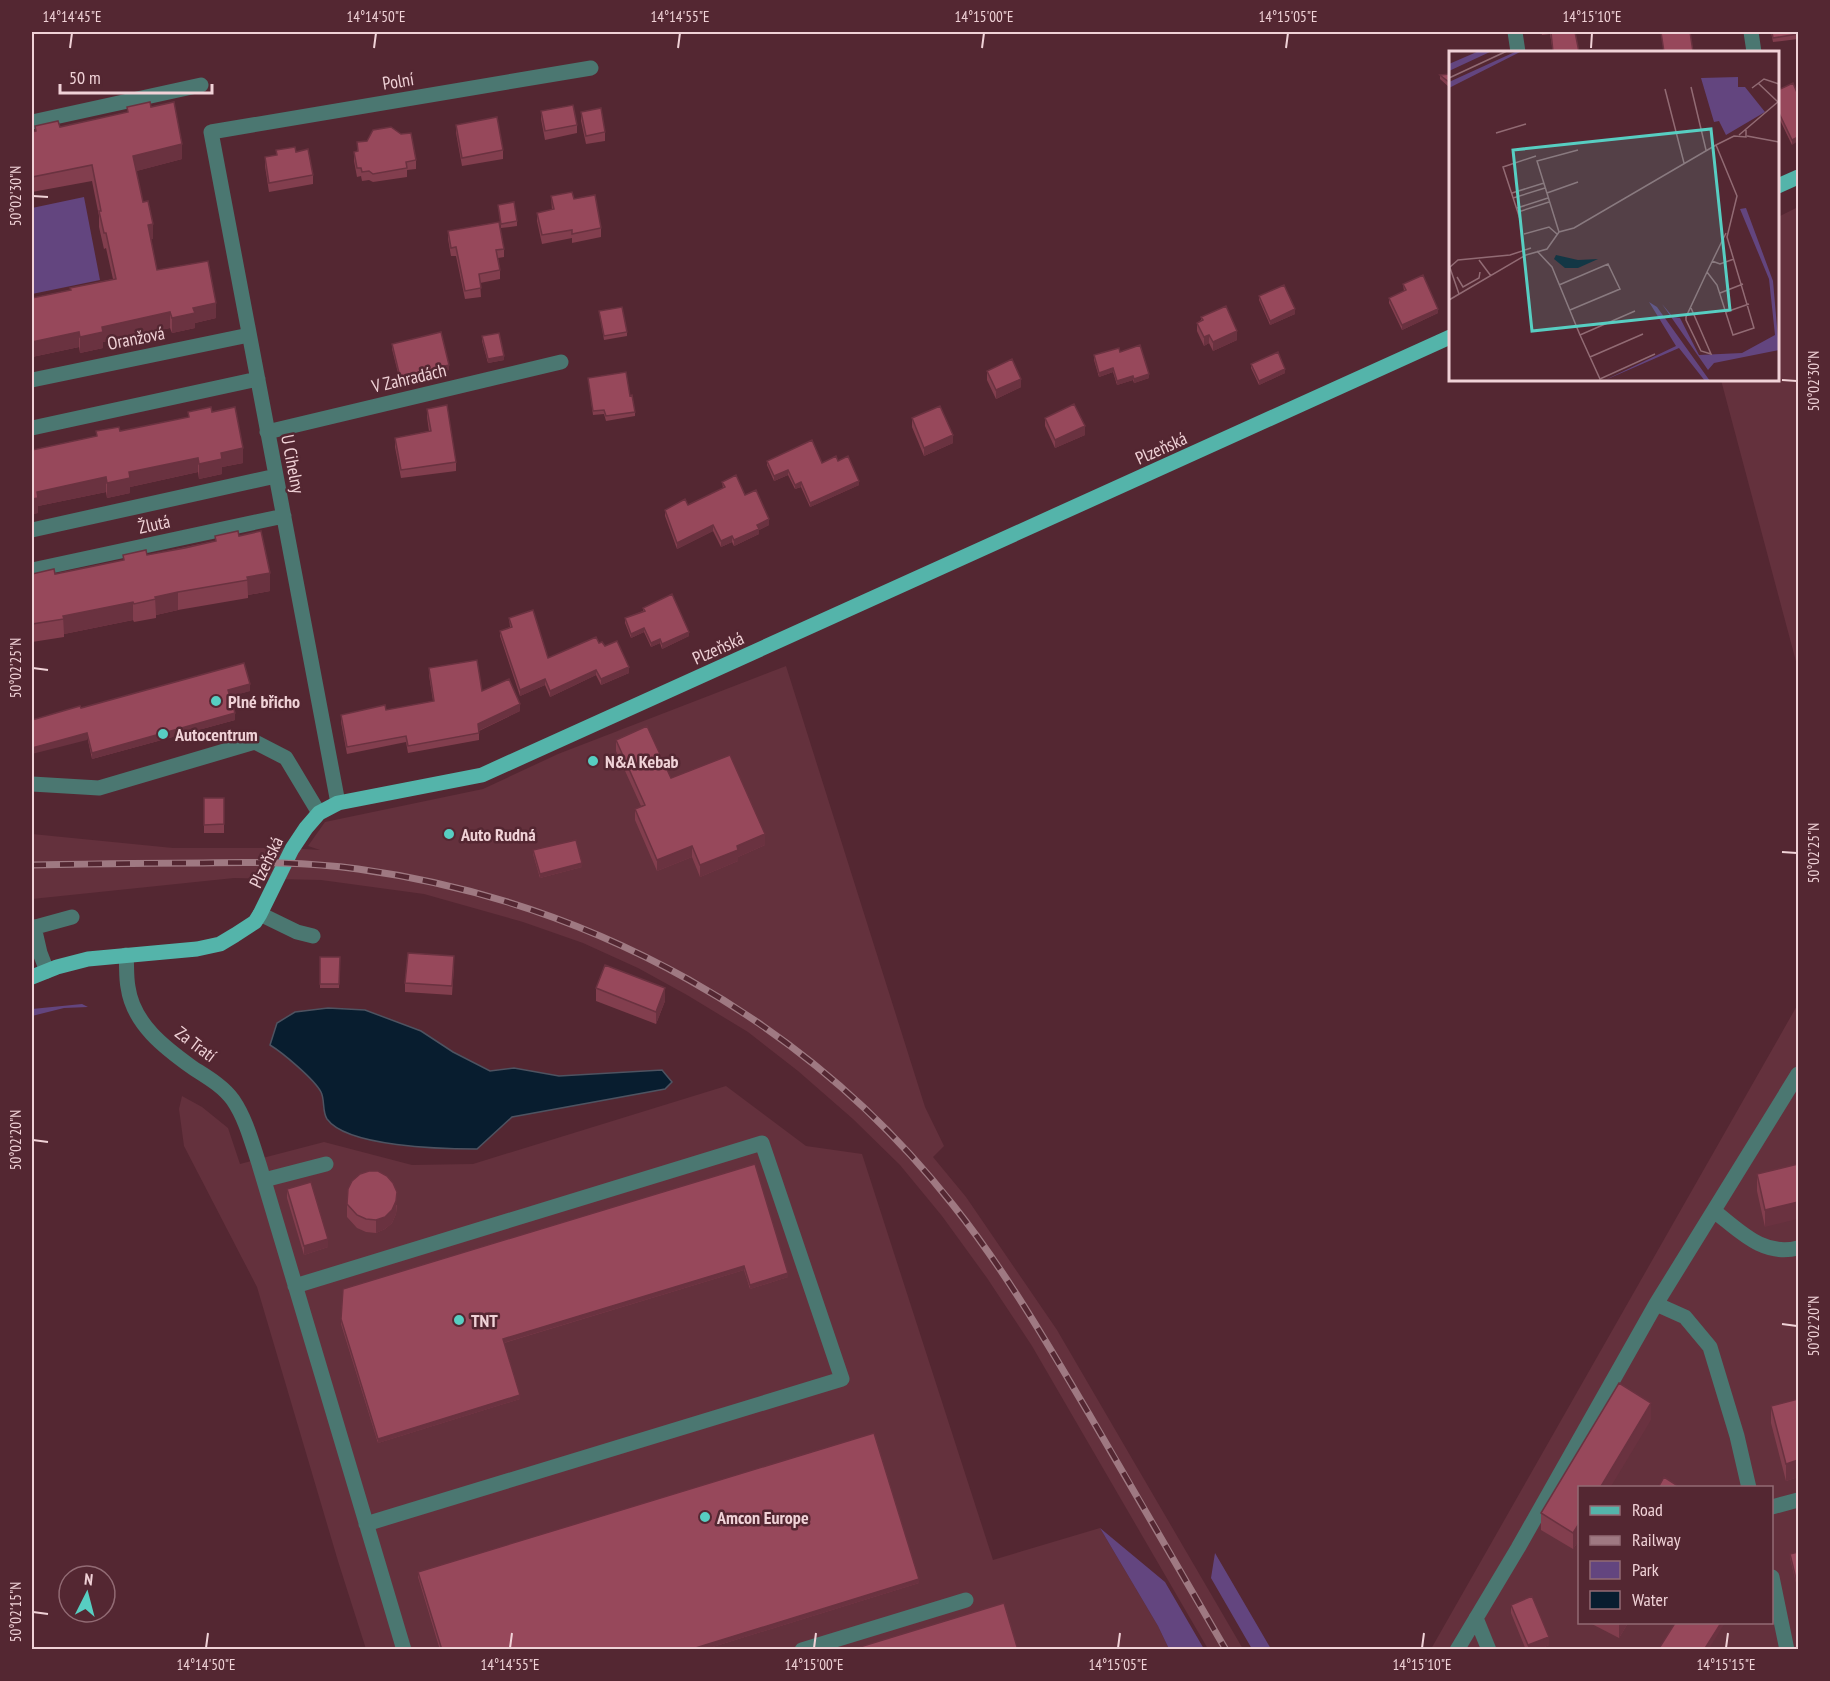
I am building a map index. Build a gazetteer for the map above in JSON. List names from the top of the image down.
{
  "streets": {
    "main road": ["Plzeňská"],
    "street": [
      "Polní",
      "Oranžová",
      "V Zahradách",
      "U Cihelny",
      "Žlutá",
      "Za Tratí"
    ]
  },
  "crossings": [
    ["Polní", "U Cihelny"],
    ["Oranžová", "U Cihelny"],
    ["V Zahradách", "U Cihelny"],
    ["Plzeňská", "U Cihelny"],
    ["Plzeňská", "Za Tratí"],
    ["U Cihelny", "Žlutá"]
  ],
  "places": [
    "Plné břicho",
    "Autocentrum",
    "N&A Kebab",
    "Auto Rudná",
    "TNT",
    "Amcon Europe"
  ],
  "legend": [
    "Road",
    "Railway",
    "Park",
    "Water"
  ],
  "scale_bar": "50 m",
  "north": "top",
  "coordinates": [
    "14°14'45\"E",
    "14°14'50\"E",
    "14°14'55\"E",
    "14°15'00\"E",
    "14°15'05\"E",
    "14°15'10\"E",
    "50°02'30\"N",
    "50°02'25\"N",
    "50°02'20\"N",
    "50°02'15\"N",
    "14°15'15\"E"
  ]
}
